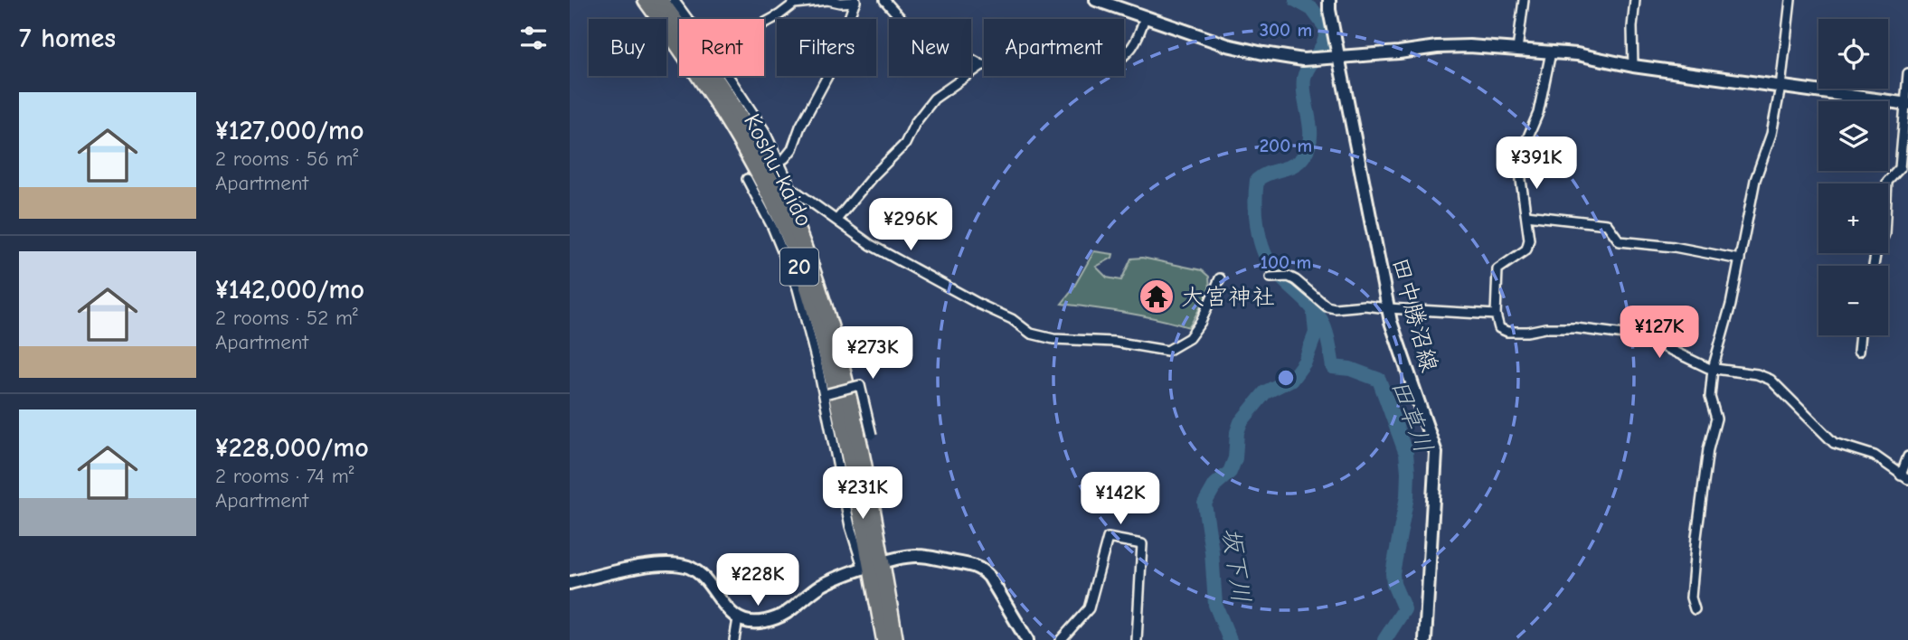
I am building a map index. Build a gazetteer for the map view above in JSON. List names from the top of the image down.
{
  "streets": {
    "highway": ["Koshu-kaido", "20"],
    "street": ["田中勝沼線"]
  },
  "water": ["田草川", "坂下川"],
  "places": {
    "temple": ["大宮神社"]
  },
  "page": {
    "heading": "7 homes",
    "map_buttons": ["+", "−"],
    "chip": [
      "Buy",
      "Rent",
      "Filters",
      "New",
      "Apartment"
    ],
    "list": [
      {
        "name": "¥127,000/mo",
        "note": "2 rooms · 56 m² · Apartment"
      },
      {
        "name": "¥142,000/mo",
        "note": "2 rooms · 52 m² · Apartment"
      },
      {
        "name": "¥228,000/mo",
        "note": "2 rooms · 74 m² · Apartment"
      }
    ],
    "price": [
      "¥391K",
      "¥296K",
      "¥127K",
      "¥273K",
      "¥231K",
      "¥142K",
      "¥228K"
    ]
  },
  "rings": ["300 m", "200 m", "100 m"]
}
